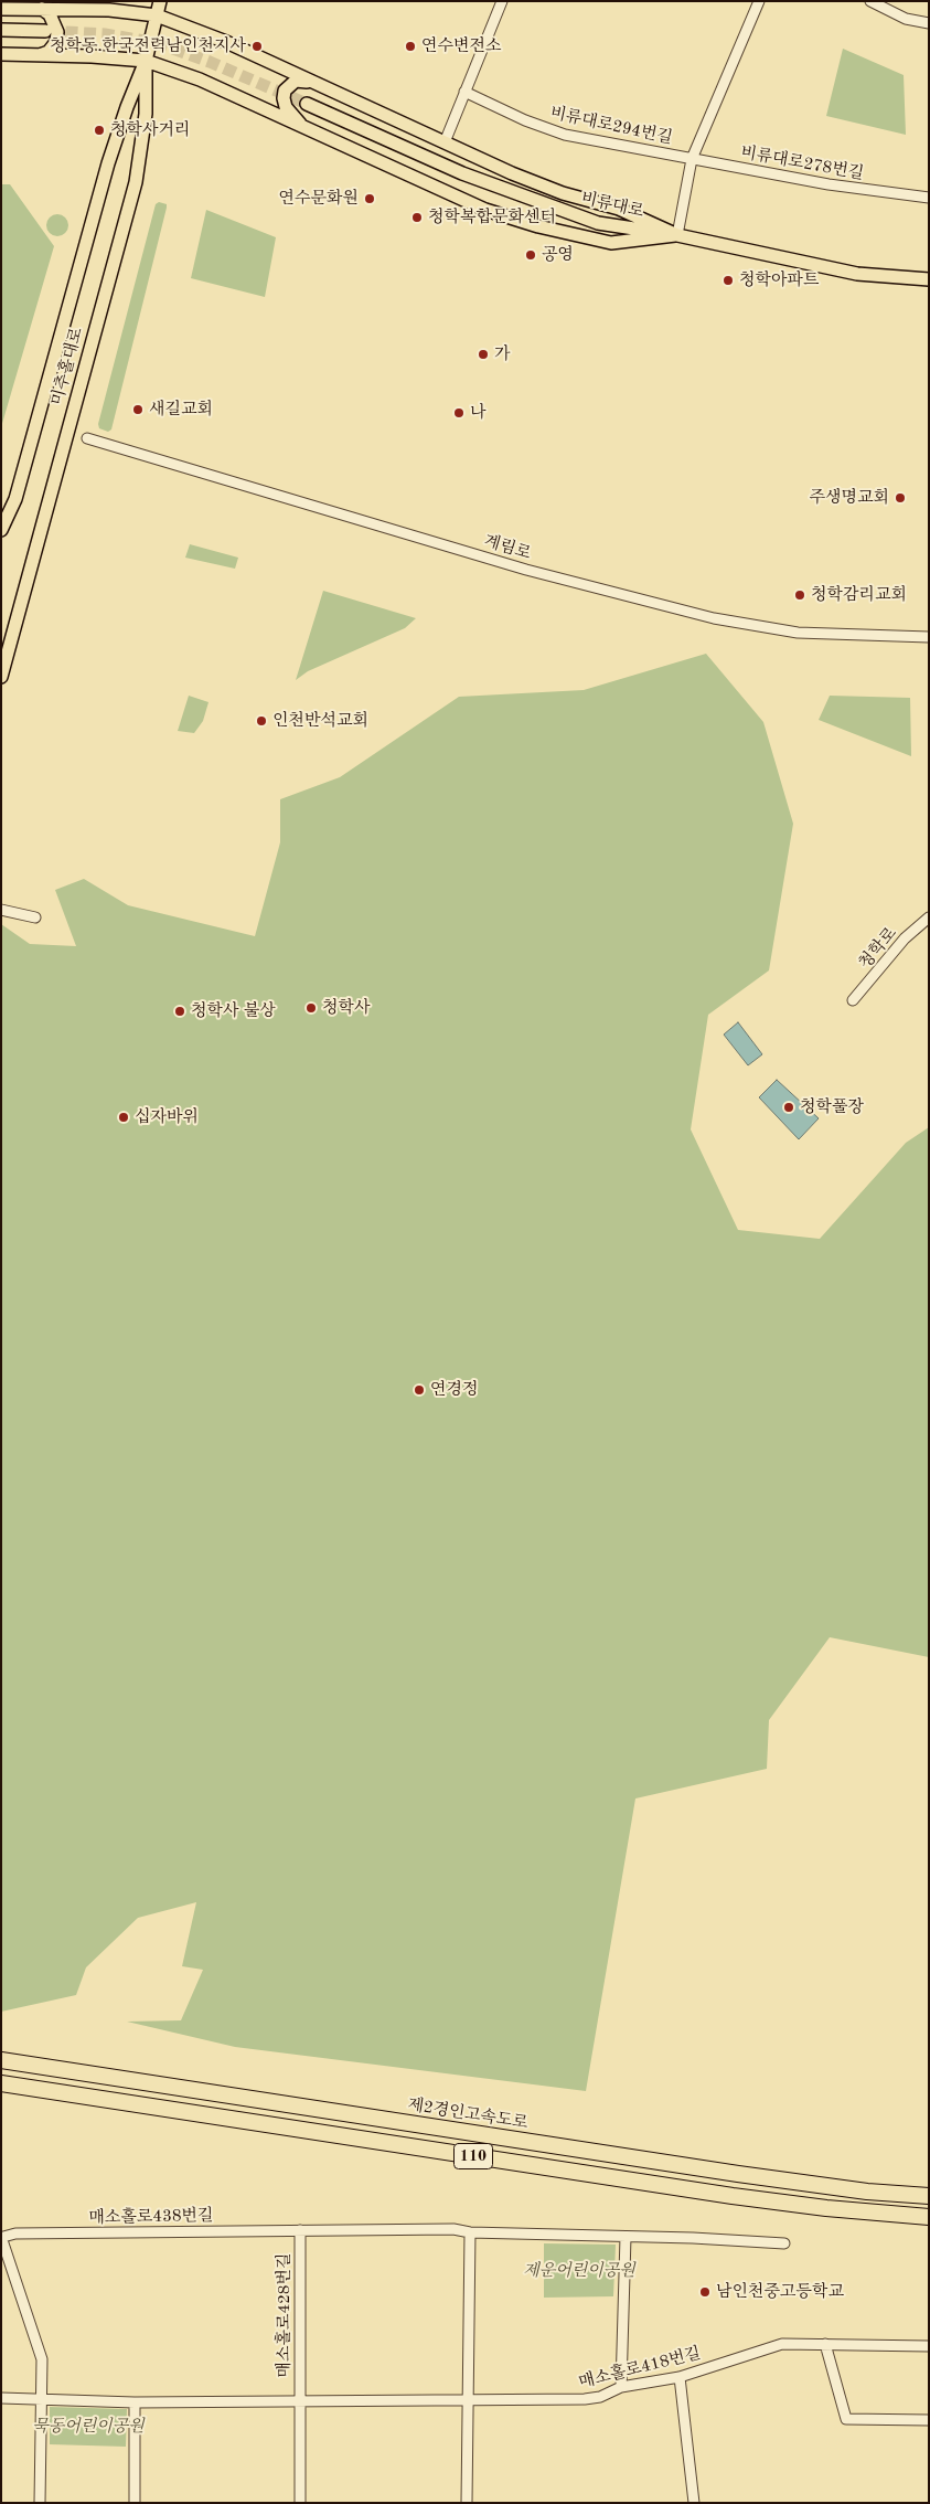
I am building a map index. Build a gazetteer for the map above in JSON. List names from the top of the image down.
{
  "streets": {
    "highway": ["제2경인고속도로", "110"],
    "main road": ["비류대로", "미추홀대로"],
    "street": [
      "비류대로294번길",
      "비류대로278번길",
      "계림로",
      "청학로",
      "매소홀로438번길",
      "매소홀로428번길",
      "매소홀로418번길"
    ]
  },
  "crossings": [
    ["비류대로294번길", "비류대로278번길"],
    ["매소홀로438번길", "매소홀로428번길"],
    ["매소홀로428번길", "매소홀로418번길"]
  ],
  "parks": ["제운어린이공원", "묵동어린이공원"],
  "places": [
    "청학동.한국전력남인천지사",
    "연수변전소",
    "청학사거리",
    "연수문화원",
    "청학복합문화센터",
    "공영",
    "청학아파트",
    "가",
    "새길교회",
    "나",
    "주생명교회",
    "청학감리교회",
    "인천반석교회",
    "청학사",
    "청학사 불상",
    "청학풀장",
    "십자바위",
    "연경정",
    "남인천중고등학교"
  ]
}
